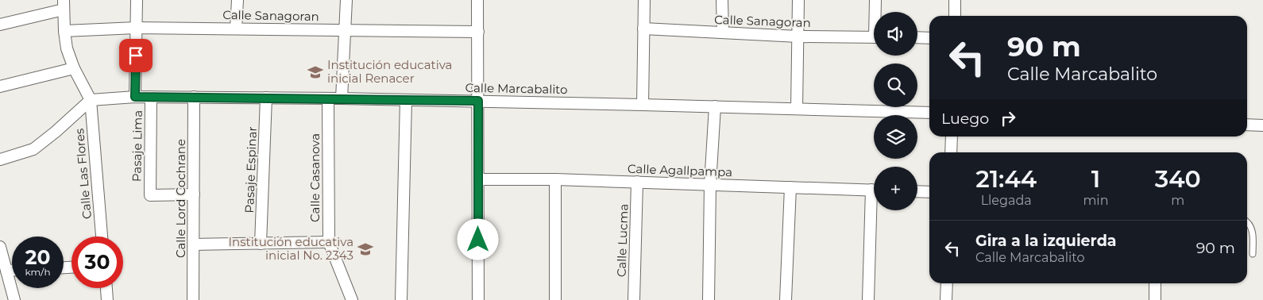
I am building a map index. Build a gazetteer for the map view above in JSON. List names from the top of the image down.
{
  "streets": {
    "street": [
      "Calle Sanagoran",
      "Calle Marcabalito",
      "Pasaje Lima",
      "Pasaje Espinar",
      "Calle Agallpampa",
      "Calle Las Flores",
      "Calle Casanova",
      "Calle Lord Cochrane",
      "Calle Lucma"
    ]
  },
  "crossings": [
    ["Calle Marcabalito", "Pasaje Lima"],
    ["Calle Marcabalito", "Pasaje Espinar"],
    ["Calle Marcabalito", "Calle Las Flores"],
    ["Calle Marcabalito", "Calle Casanova"],
    ["Calle Marcabalito", "Calle Lord Cochrane"],
    ["Pasaje Lima", "Calle Lord Cochrane"],
    ["Calle Agallpampa", "Calle Lucma"]
  ],
  "places": {
    "school or university": ["Institución educativa inicial Renacer", "Institución educativa inicial No. 2343"]
  },
  "page": {
    "map_buttons": "+",
    "turn": ["90 m", "Calle Marcabalito"],
    "then": "Luego",
    "eta": [
      "21:44",
      "Llegada",
      "1",
      "min",
      "340",
      "m"
    ],
    "list": [
      {
        "name": "Gira a la izquierda",
        "note": "Calle Marcabalito",
        "value": "90 m"
      }
    ],
    "speed": "20 km/h",
    "limit": "30"
  }
}
